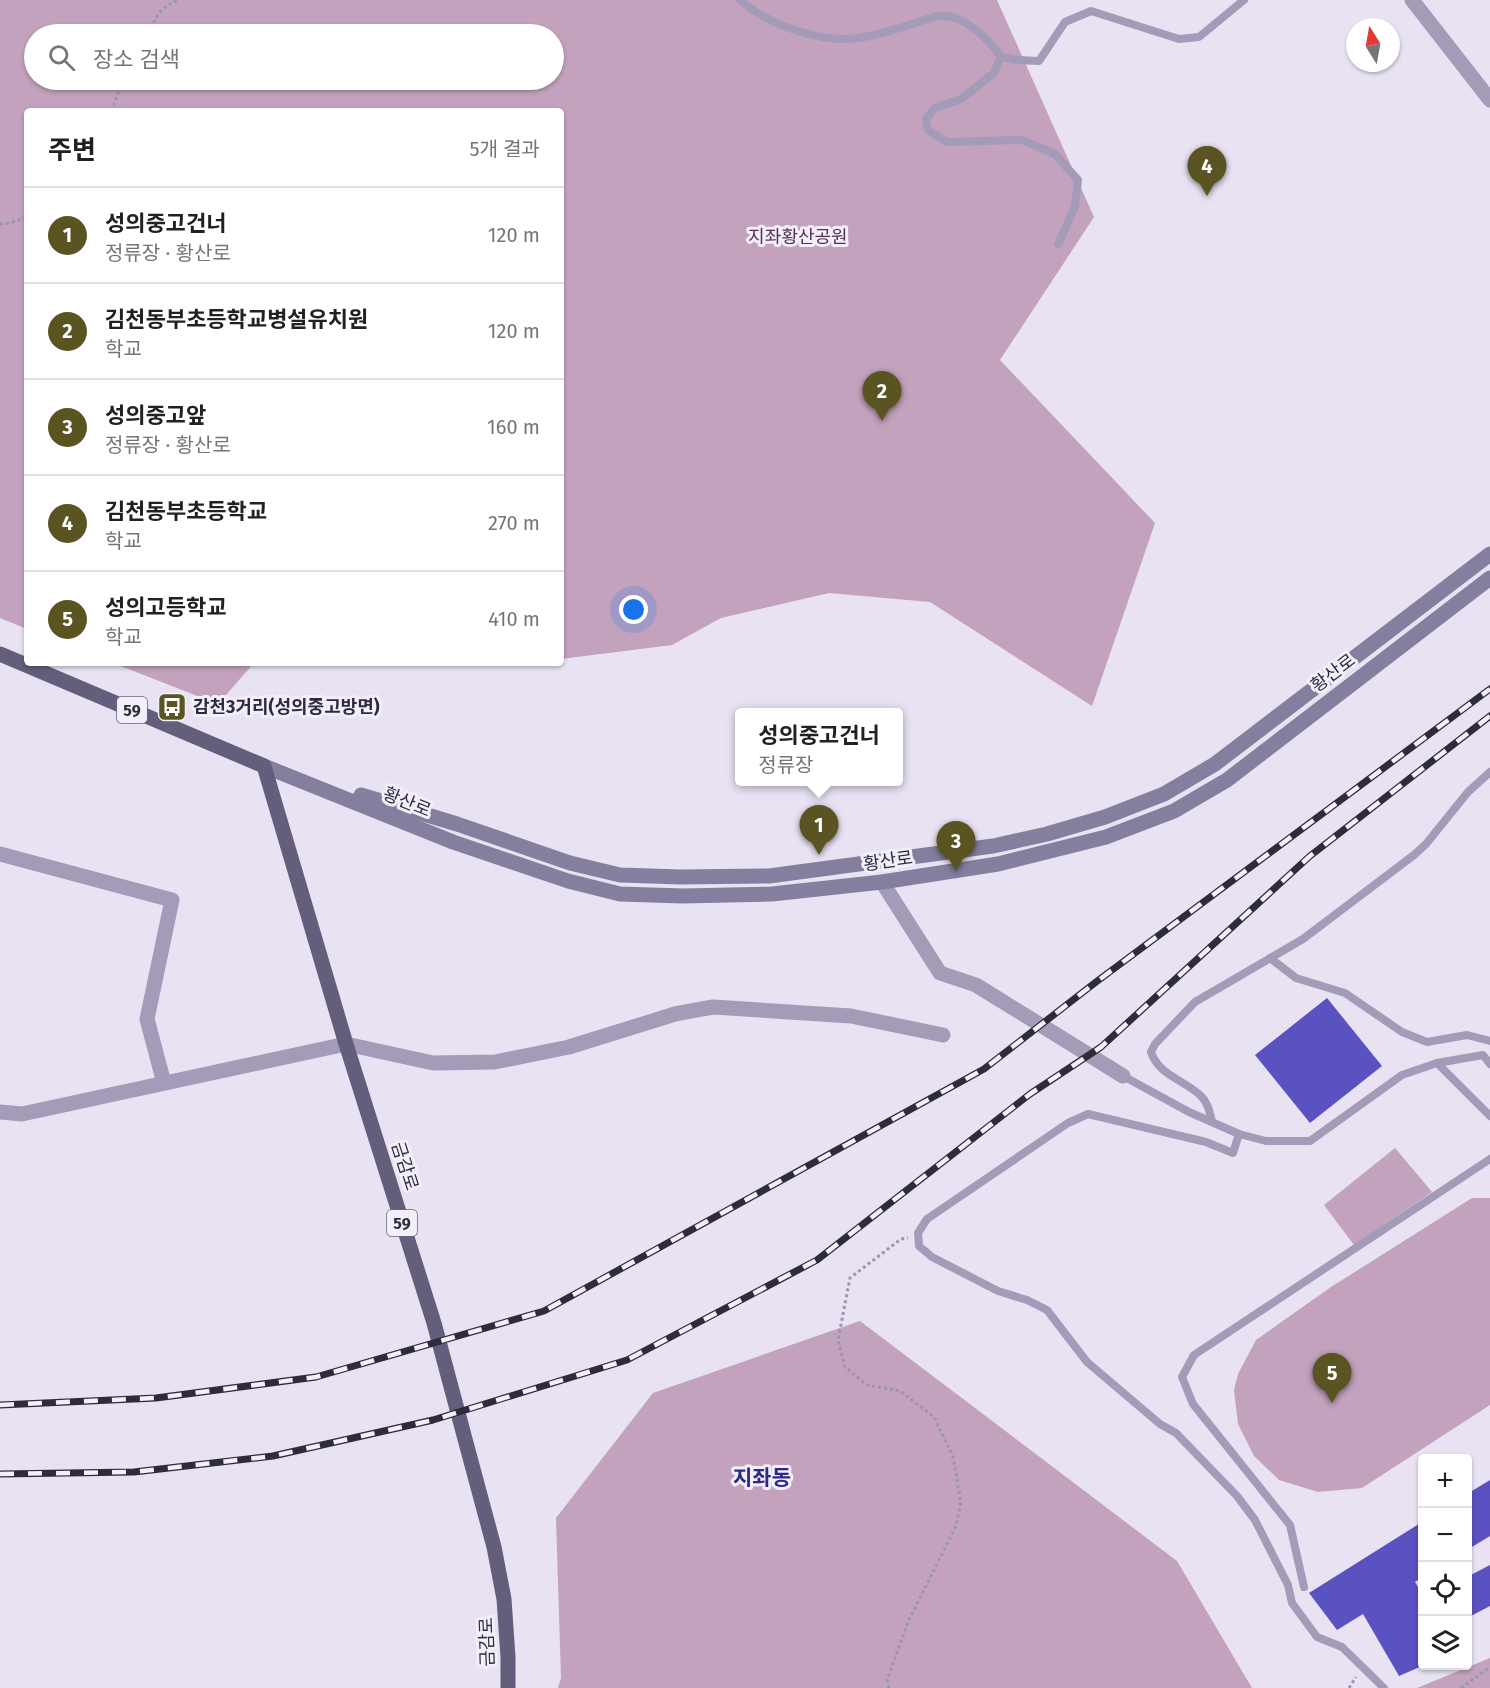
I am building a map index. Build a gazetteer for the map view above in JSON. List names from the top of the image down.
{
  "streets": {
    "main road": ["황산로", "59", "금감로"]
  },
  "crossings": [
    ["황산로", "금감로"]
  ],
  "districts": ["지좌동"],
  "parks": ["지좌황산공원"],
  "places": {
    "bus stop": ["감천3거리(성의중고방면)"]
  },
  "north": "top",
  "page": {
    "search": "장소 검색",
    "heading": ["주변", "5개 결과"],
    "pins": [
      "4",
      "2",
      "1",
      "3",
      "5"
    ],
    "list": [
      {
        "mark": "1",
        "name": "성의중고건너",
        "note": "정류장 · 황산로",
        "value": "120 m"
      },
      {
        "mark": "2",
        "name": "김천동부초등학교병설유치원",
        "note": "학교",
        "value": "120 m"
      },
      {
        "mark": "3",
        "name": "성의중고앞",
        "note": "정류장 · 황산로",
        "value": "160 m"
      },
      {
        "mark": "4",
        "name": "김천동부초등학교",
        "note": "학교",
        "value": "270 m"
      },
      {
        "mark": "5",
        "name": "성의고등학교",
        "note": "학교",
        "value": "410 m"
      }
    ],
    "popup": ["성의중고건너", "정류장"],
    "map_buttons": ["+", "−"]
  }
}
